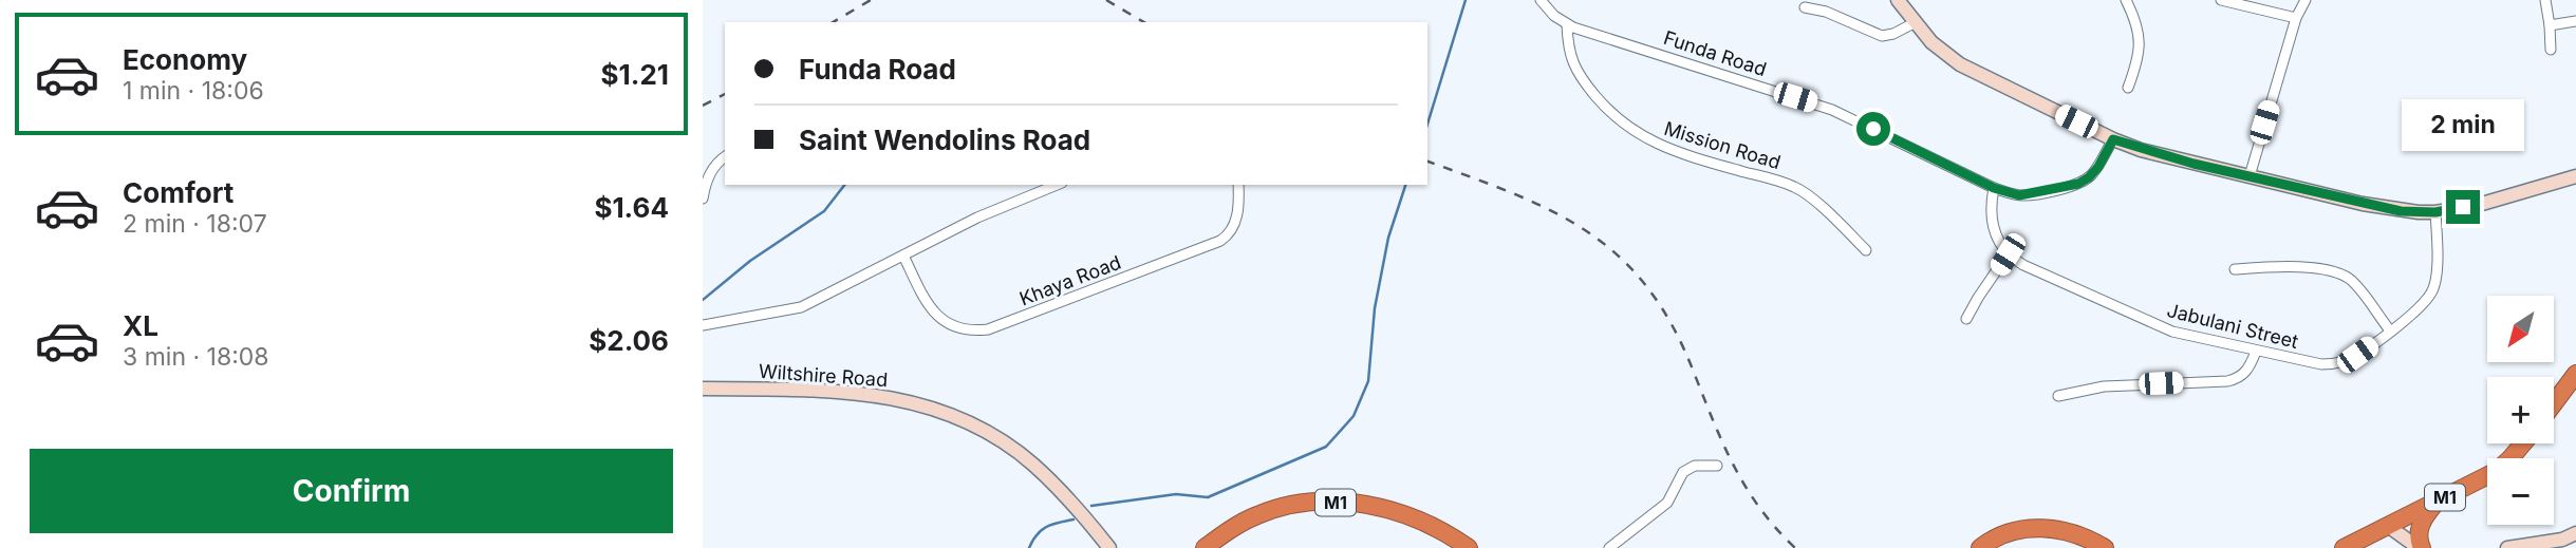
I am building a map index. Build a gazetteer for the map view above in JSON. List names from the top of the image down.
{
  "streets": {
    "highway": ["M1"],
    "street": [
      "Funda Road",
      "Mission Road",
      "Khaya Road",
      "Jabulani Street",
      "Wiltshire Road"
    ]
  },
  "crossings": [
    ["Funda Road", "Mission Road"]
  ],
  "north": "bottom left",
  "page": {
    "list": [
      {
        "name": "Economy",
        "note": "1 min · 18:06",
        "value": "$1.21"
      },
      {
        "name": "Comfort",
        "note": "2 min · 18:07",
        "value": "$1.64"
      },
      {
        "name": "XL",
        "note": "3 min · 18:08",
        "value": "$2.06"
      }
    ],
    "banner": ["Funda Road", "Saint Wendolins Road"],
    "bubble": "2 min",
    "map_buttons": ["+", "−"],
    "buttons": "Confirm"
  }
}
